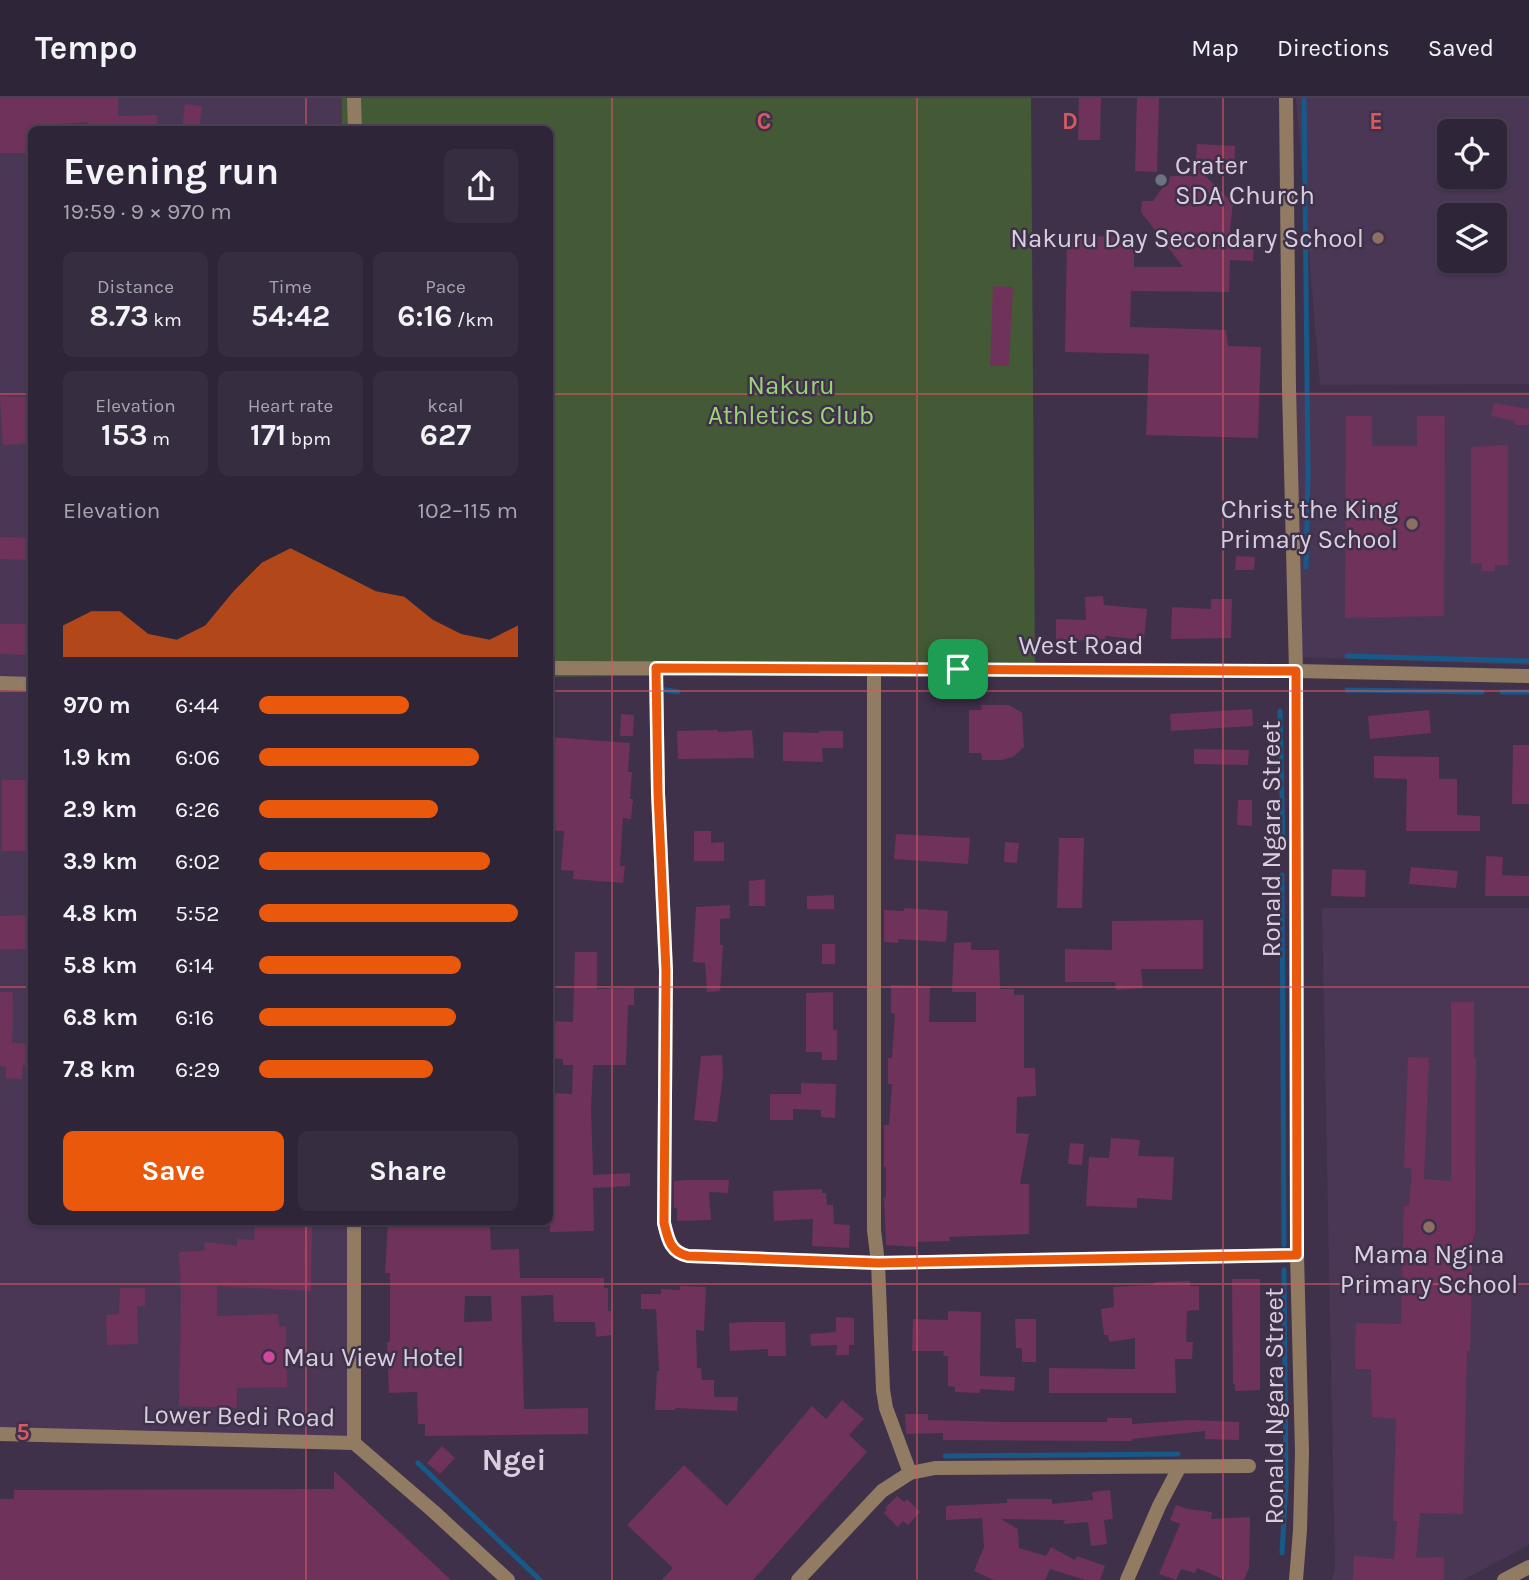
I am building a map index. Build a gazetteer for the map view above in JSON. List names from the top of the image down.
{
  "streets": {
    "street": ["West Road", "Ronald Ngara Street", "Lower Bedi Road"]
  },
  "crossings": [
    ["West Road", "Ronald Ngara Street"]
  ],
  "districts": ["Ngei"],
  "parks": ["Nakuru Athletics Club"],
  "places": [
    "Crater SDA Church",
    "Nakuru Day Secondary School",
    "Christ the King Primary School",
    "Mama Ngina Primary School",
    "Mau View Hotel"
  ],
  "page": {
    "header": "Tempo",
    "nav": ["Map", "Directions", "Saved"],
    "heading": ["Evening run", "19:59 · 9 × 970 m"],
    "stats": [
      ["Distance", "8.73 km"],
      ["Time", "54:42"],
      ["Pace", "6:16 /km"],
      ["Elevation", "153 m"],
      ["Heart rate", "171 bpm"],
      ["kcal", "627"]
    ],
    "chart": ["Elevation", "102–115 m"],
    "list": [
      {
        "name": "970 m",
        "note": "6:44"
      },
      {
        "name": "1.9 km",
        "note": "6:06"
      },
      {
        "name": "2.9 km",
        "note": "6:26"
      },
      {
        "name": "3.9 km",
        "note": "6:02"
      },
      {
        "name": "4.8 km",
        "note": "5:52"
      },
      {
        "name": "5.8 km",
        "note": "6:14"
      },
      {
        "name": "6.8 km",
        "note": "6:16"
      },
      {
        "name": "7.8 km",
        "note": "6:29"
      }
    ],
    "buttons": ["Save", "Share"]
  },
  "grid": {
    "columns": ["C", "D", "E"],
    "rows": ["5"]
  }
}
